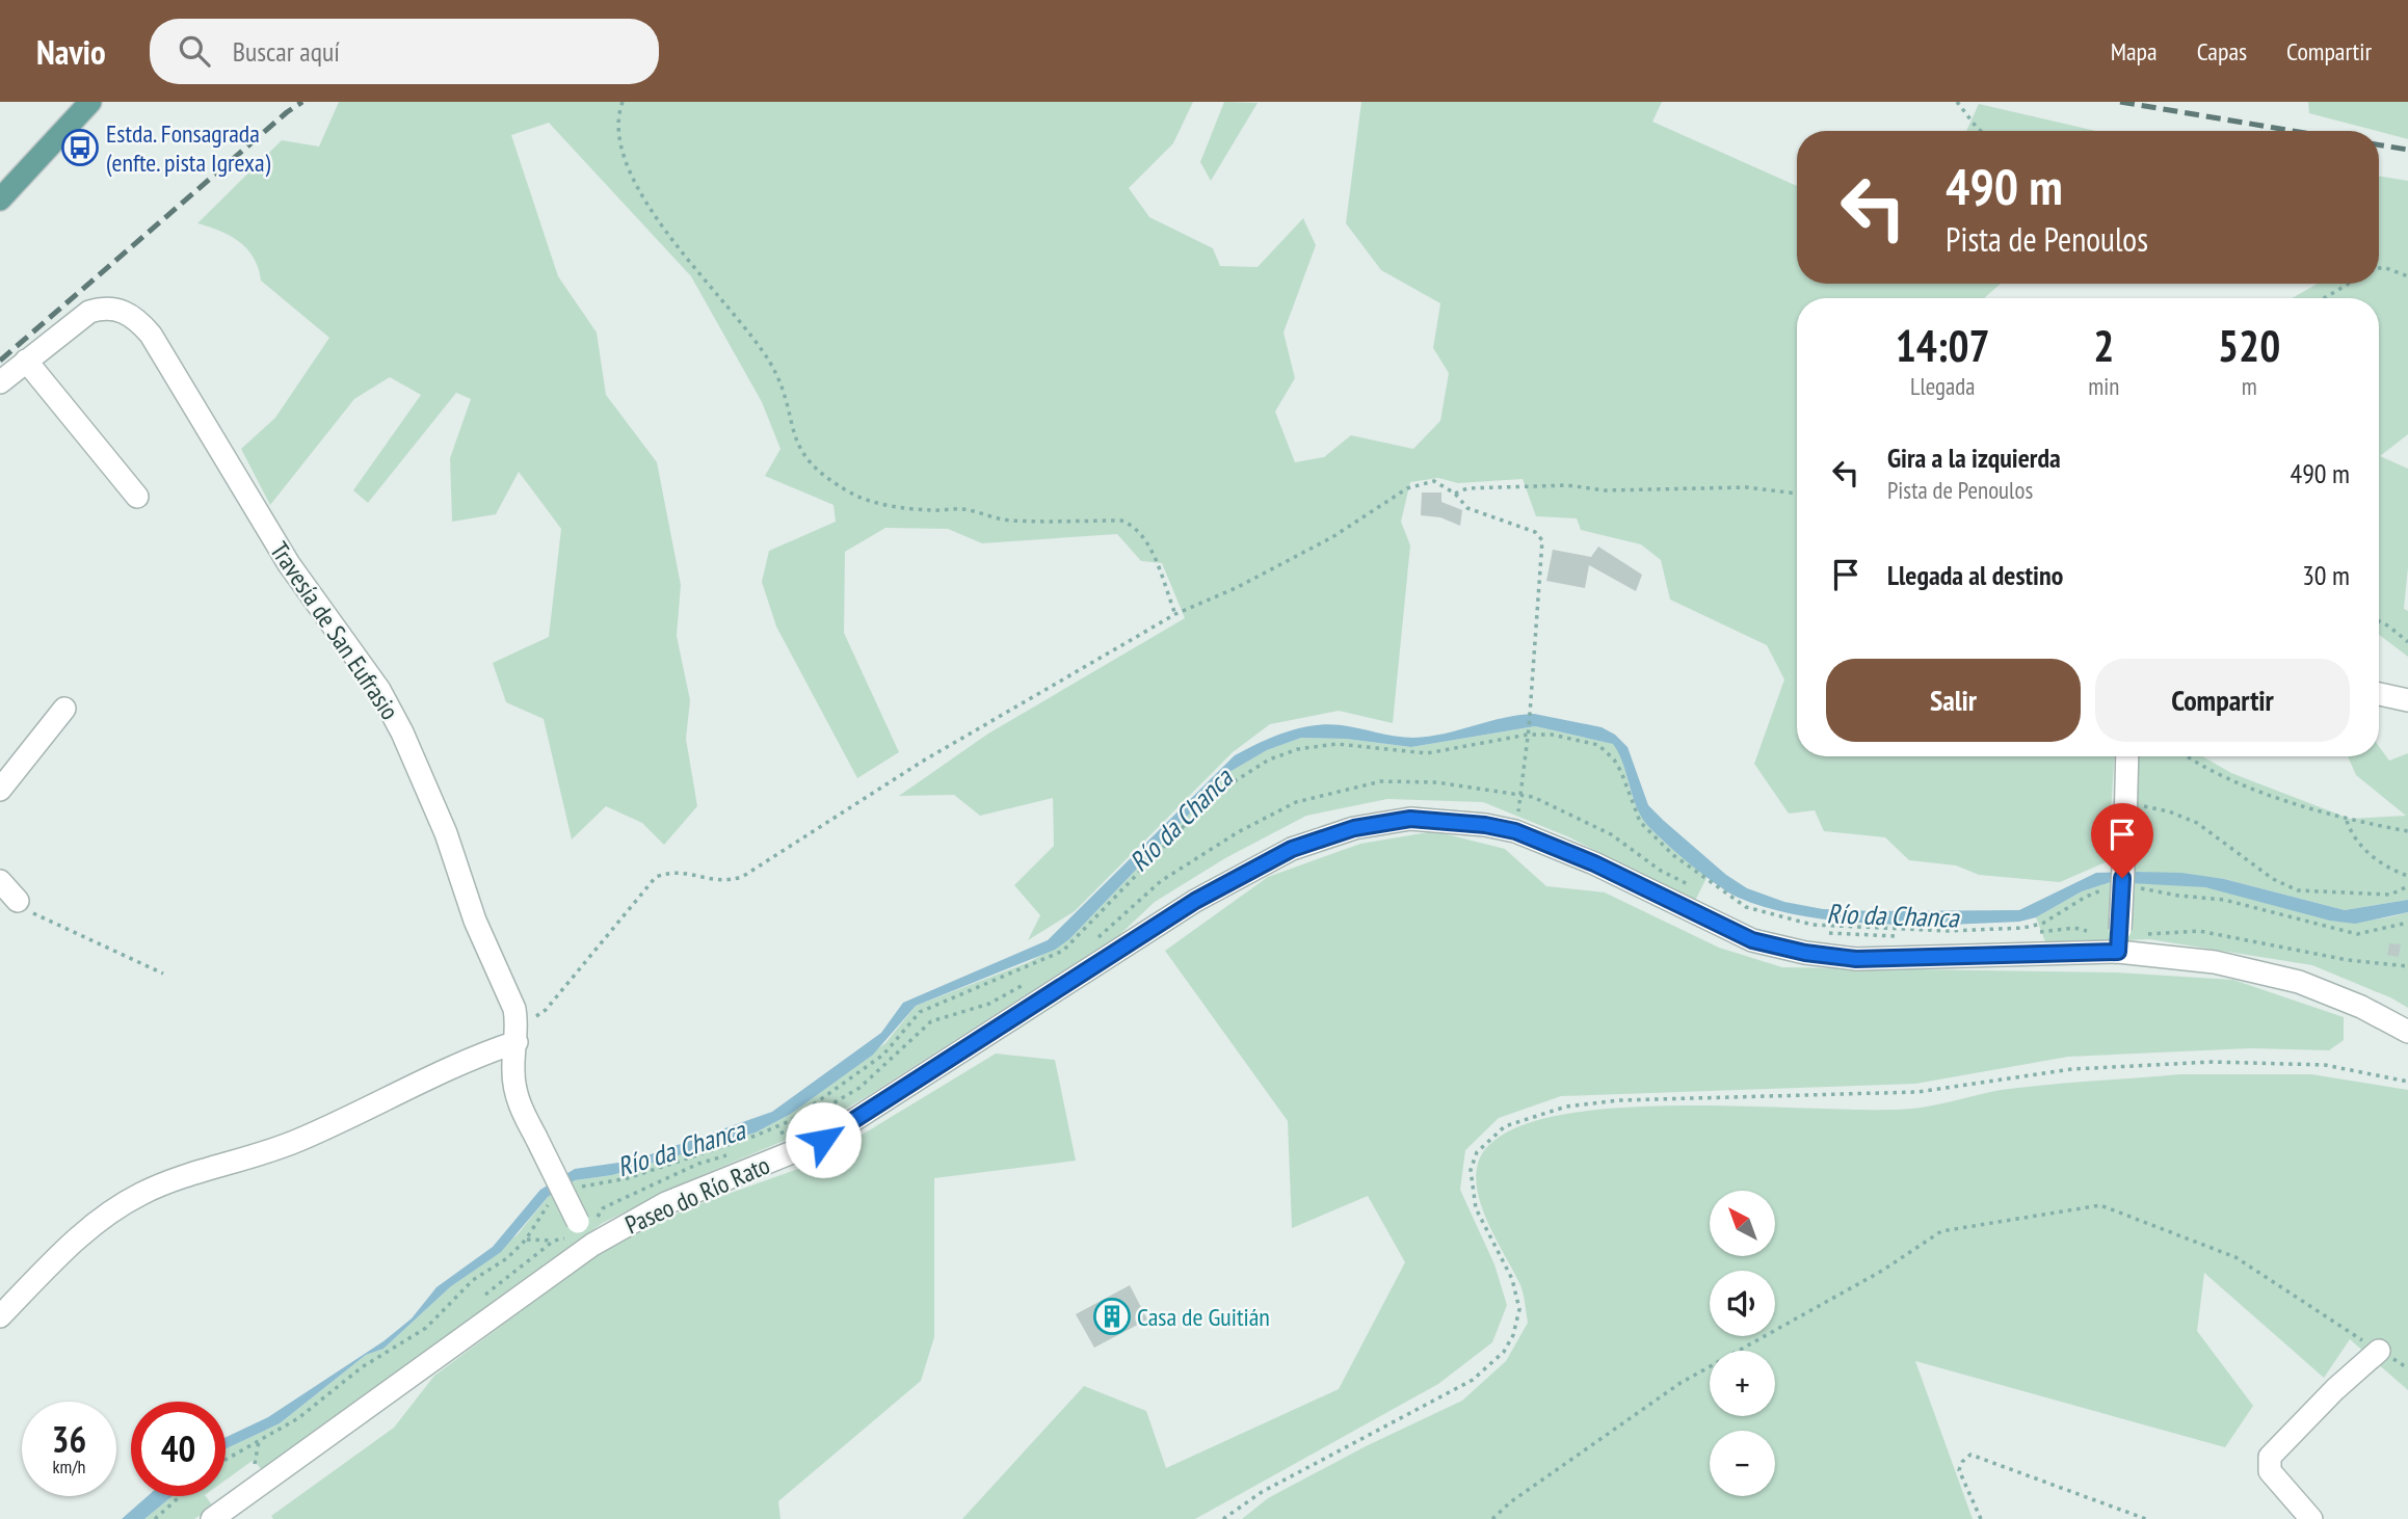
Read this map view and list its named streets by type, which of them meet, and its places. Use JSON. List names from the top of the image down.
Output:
{
  "streets": {
    "street": ["Travesía de San Eufrasio", "Paseo do Río Rato"]
  },
  "crossings": [
    ["Travesía de San Eufrasio", "Paseo do Río Rato"]
  ],
  "water": ["Río da Chanca"],
  "places": {
    "bus stop": ["Estda. Fonsagrada (enfte. pista Igrexa)"],
    "building": ["Casa de Guitián"]
  },
  "north": "top left",
  "page": {
    "header": "Navio",
    "search": "Buscar aquí",
    "nav": ["Mapa", "Capas", "Compartir"],
    "turn": ["490 m", "Pista de Penoulos"],
    "eta": [
      "14:07",
      "Llegada",
      "2",
      "min",
      "520",
      "m"
    ],
    "list": [
      {
        "name": "Gira a la izquierda",
        "note": "Pista de Penoulos",
        "value": "490 m"
      },
      {
        "name": "Llegada al destino",
        "value": "30 m"
      }
    ],
    "buttons": ["Salir", "Compartir"],
    "map_buttons": ["+", "−"],
    "speed": "36 km/h",
    "limit": "40"
  }
}
